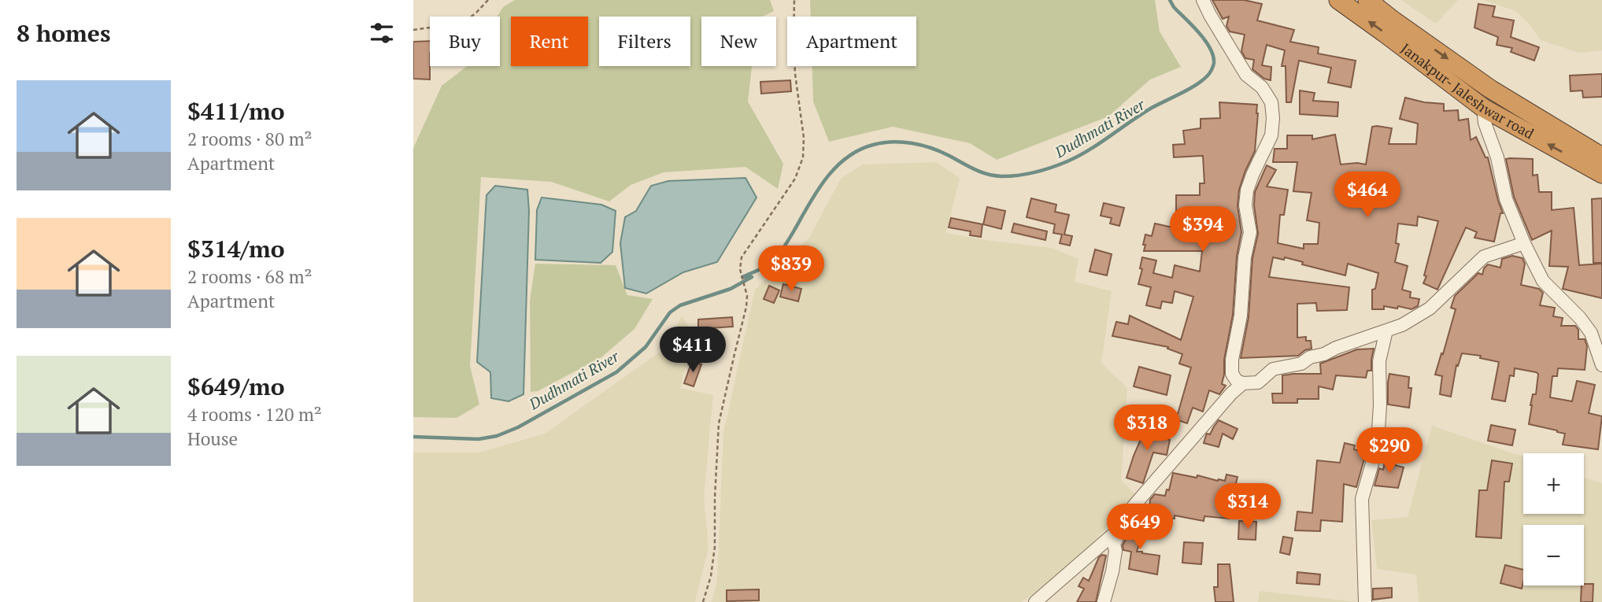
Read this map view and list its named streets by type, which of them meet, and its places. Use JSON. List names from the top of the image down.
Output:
{
  "streets": {
    "highway": ["Janakpur- Jaleshwar road"]
  },
  "water": ["Dudhmati River"],
  "page": {
    "heading": "8 homes",
    "chip": [
      "Buy",
      "Rent",
      "Filters",
      "New",
      "Apartment"
    ],
    "list": [
      {
        "name": "$411/mo",
        "note": "2 rooms · 80 m² · Apartment"
      },
      {
        "name": "$314/mo",
        "note": "2 rooms · 68 m² · Apartment"
      },
      {
        "name": "$649/mo",
        "note": "4 rooms · 120 m² · House"
      }
    ],
    "price": [
      "$464",
      "$394",
      "$839",
      "$411",
      "$318",
      "$290",
      "$314",
      "$649"
    ],
    "map_buttons": ["+", "−"]
  }
}
